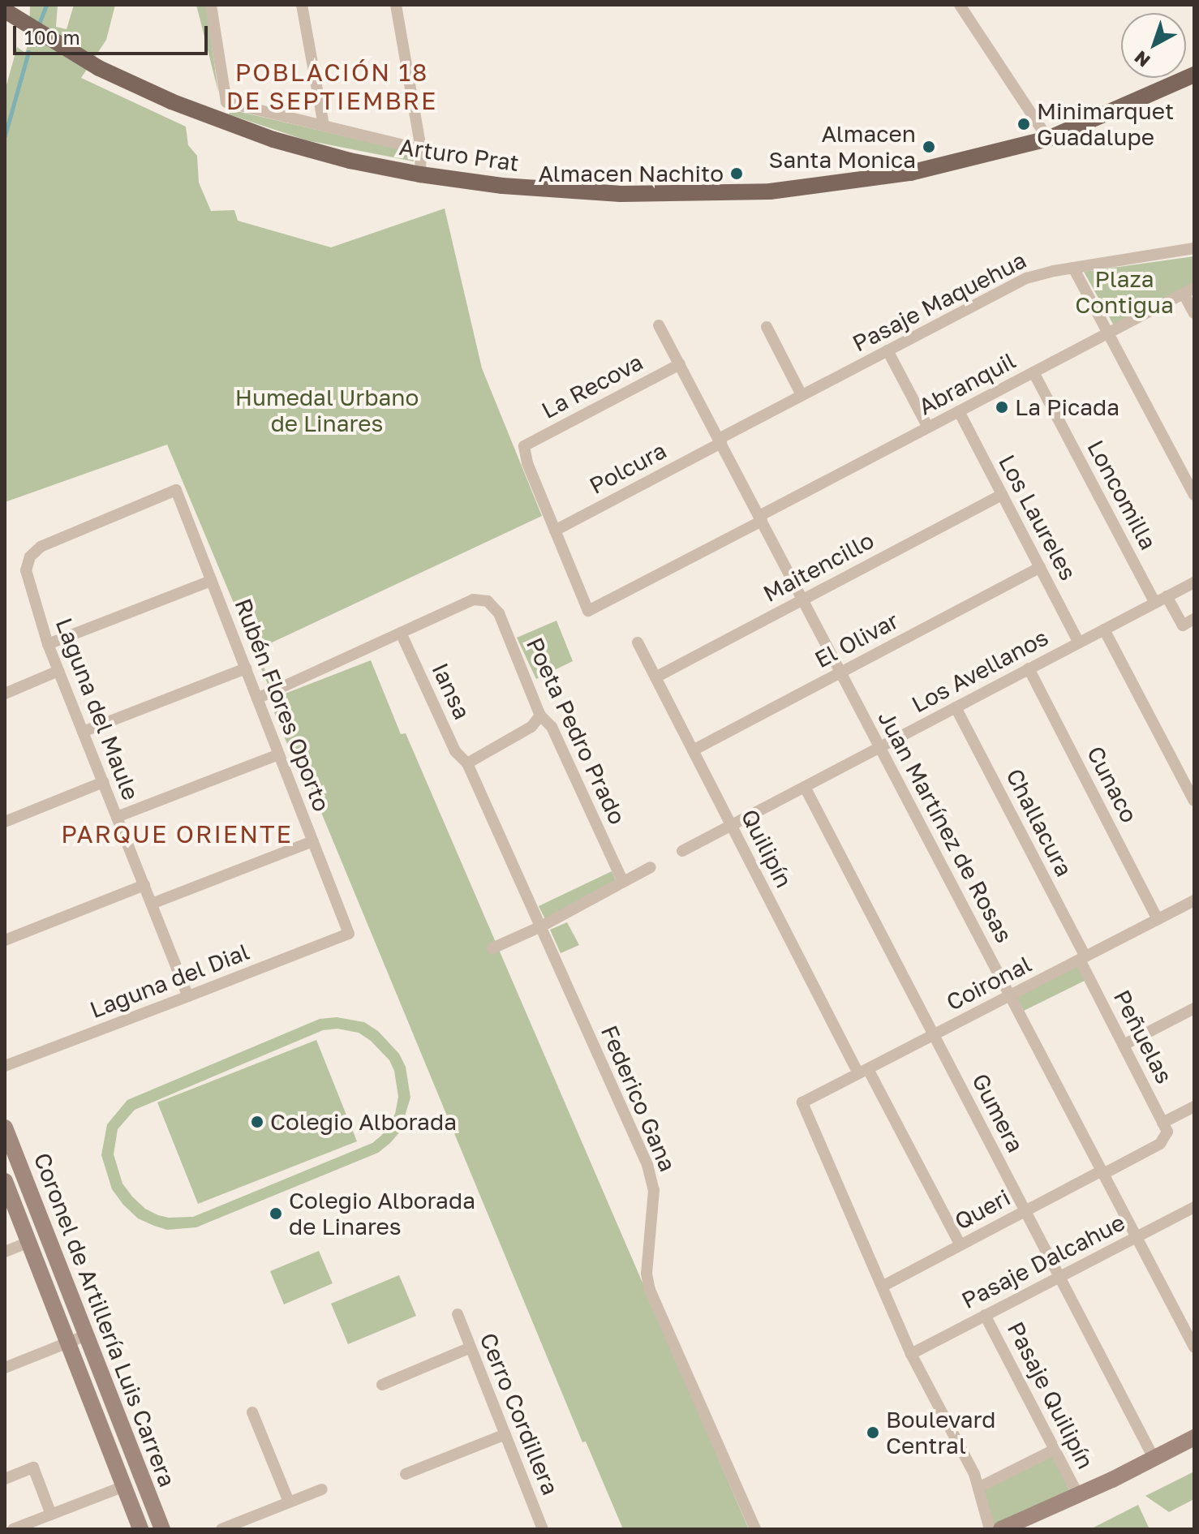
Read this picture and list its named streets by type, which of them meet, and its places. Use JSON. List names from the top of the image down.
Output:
{
  "streets": {
    "main road": ["Arturo Prat"],
    "street": [
      "Pasaje Maquehua",
      "Abranquil",
      "La Recova",
      "Polcura",
      "Loncomilla",
      "Los Laureles",
      "Maitencillo",
      "El Olivar",
      "Los Avellanos",
      "Iansa",
      "Rubén Flores Oporto",
      "Laguna del Maule",
      "Poeta Pedro Prado",
      "Cunaco",
      "Challacura",
      "Juan Martínez de Rosas",
      "Quilipín",
      "Laguna del Dial",
      "Coironal",
      "Peñuelas",
      "Federico Gana",
      "Gumera",
      "Queri",
      "Pasaje Dalcahue",
      "Coronel de Artillería Luis Carrera",
      "Pasaje Quilipín",
      "Cerro Cordillera"
    ]
  },
  "crossings": [
    ["Pasaje Maquehua", "Polcura"],
    ["Pasaje Maquehua", "Juan Martínez de Rosas"],
    ["Abranquil", "La Recova"],
    ["Abranquil", "Polcura"],
    ["Abranquil", "Loncomilla"],
    ["Abranquil", "Los Laureles"],
    ["Abranquil", "Juan Martínez de Rosas"],
    ["La Recova", "Polcura"],
    ["La Recova", "Juan Martínez de Rosas"],
    ["Polcura", "Juan Martínez de Rosas"],
    ["Loncomilla", "Los Avellanos"],
    ["Los Laureles", "Maitencillo"],
    ["Los Laureles", "El Olivar"],
    ["Los Laureles", "Los Avellanos"],
    ["Maitencillo", "Juan Martínez de Rosas"],
    ["Maitencillo", "Quilipín"],
    ["El Olivar", "Juan Martínez de Rosas"],
    ["El Olivar", "Quilipín"],
    ["Los Avellanos", "Cunaco"],
    ["Los Avellanos", "Challacura"],
    ["Los Avellanos", "Juan Martínez de Rosas"],
    ["Los Avellanos", "Quilipín"],
    ["Los Avellanos", "Gumera"],
    ["Iansa", "Poeta Pedro Prado"],
    ["Iansa", "Federico Gana"],
    ["Rubén Flores Oporto", "Laguna del Maule"],
    ["Rubén Flores Oporto", "Laguna del Dial"],
    ["Laguna del Maule", "Laguna del Dial"],
    ["Cunaco", "Coironal"],
    ["Challacura", "Coironal"],
    ["Challacura", "Peñuelas"],
    ["Juan Martínez de Rosas", "Coironal"],
    ["Juan Martínez de Rosas", "Queri"],
    ["Juan Martínez de Rosas", "Pasaje Dalcahue"],
    ["Quilipín", "Coironal"],
    ["Quilipín", "Queri"],
    ["Coironal", "Peñuelas"],
    ["Coironal", "Gumera"],
    ["Coironal", "Queri"],
    ["Gumera", "Queri"],
    ["Gumera", "Pasaje Dalcahue"],
    ["Pasaje Dalcahue", "Pasaje Quilipín"]
  ],
  "districts": ["POBLACIÓN 18 DE SEPTIEMBRE", "PARQUE ORIENTE"],
  "parks": ["Plaza Contigua", "Humedal Urbano de Linares"],
  "places": [
    "Minimarquet Guadalupe",
    "Almacen Santa Monica",
    "Almacen Nachito",
    "La Picada",
    "Colegio Alborada",
    "Colegio Alborada de Linares",
    "Boulevard Central"
  ],
  "scale_bar": "100 m",
  "north": "bottom left"
}
